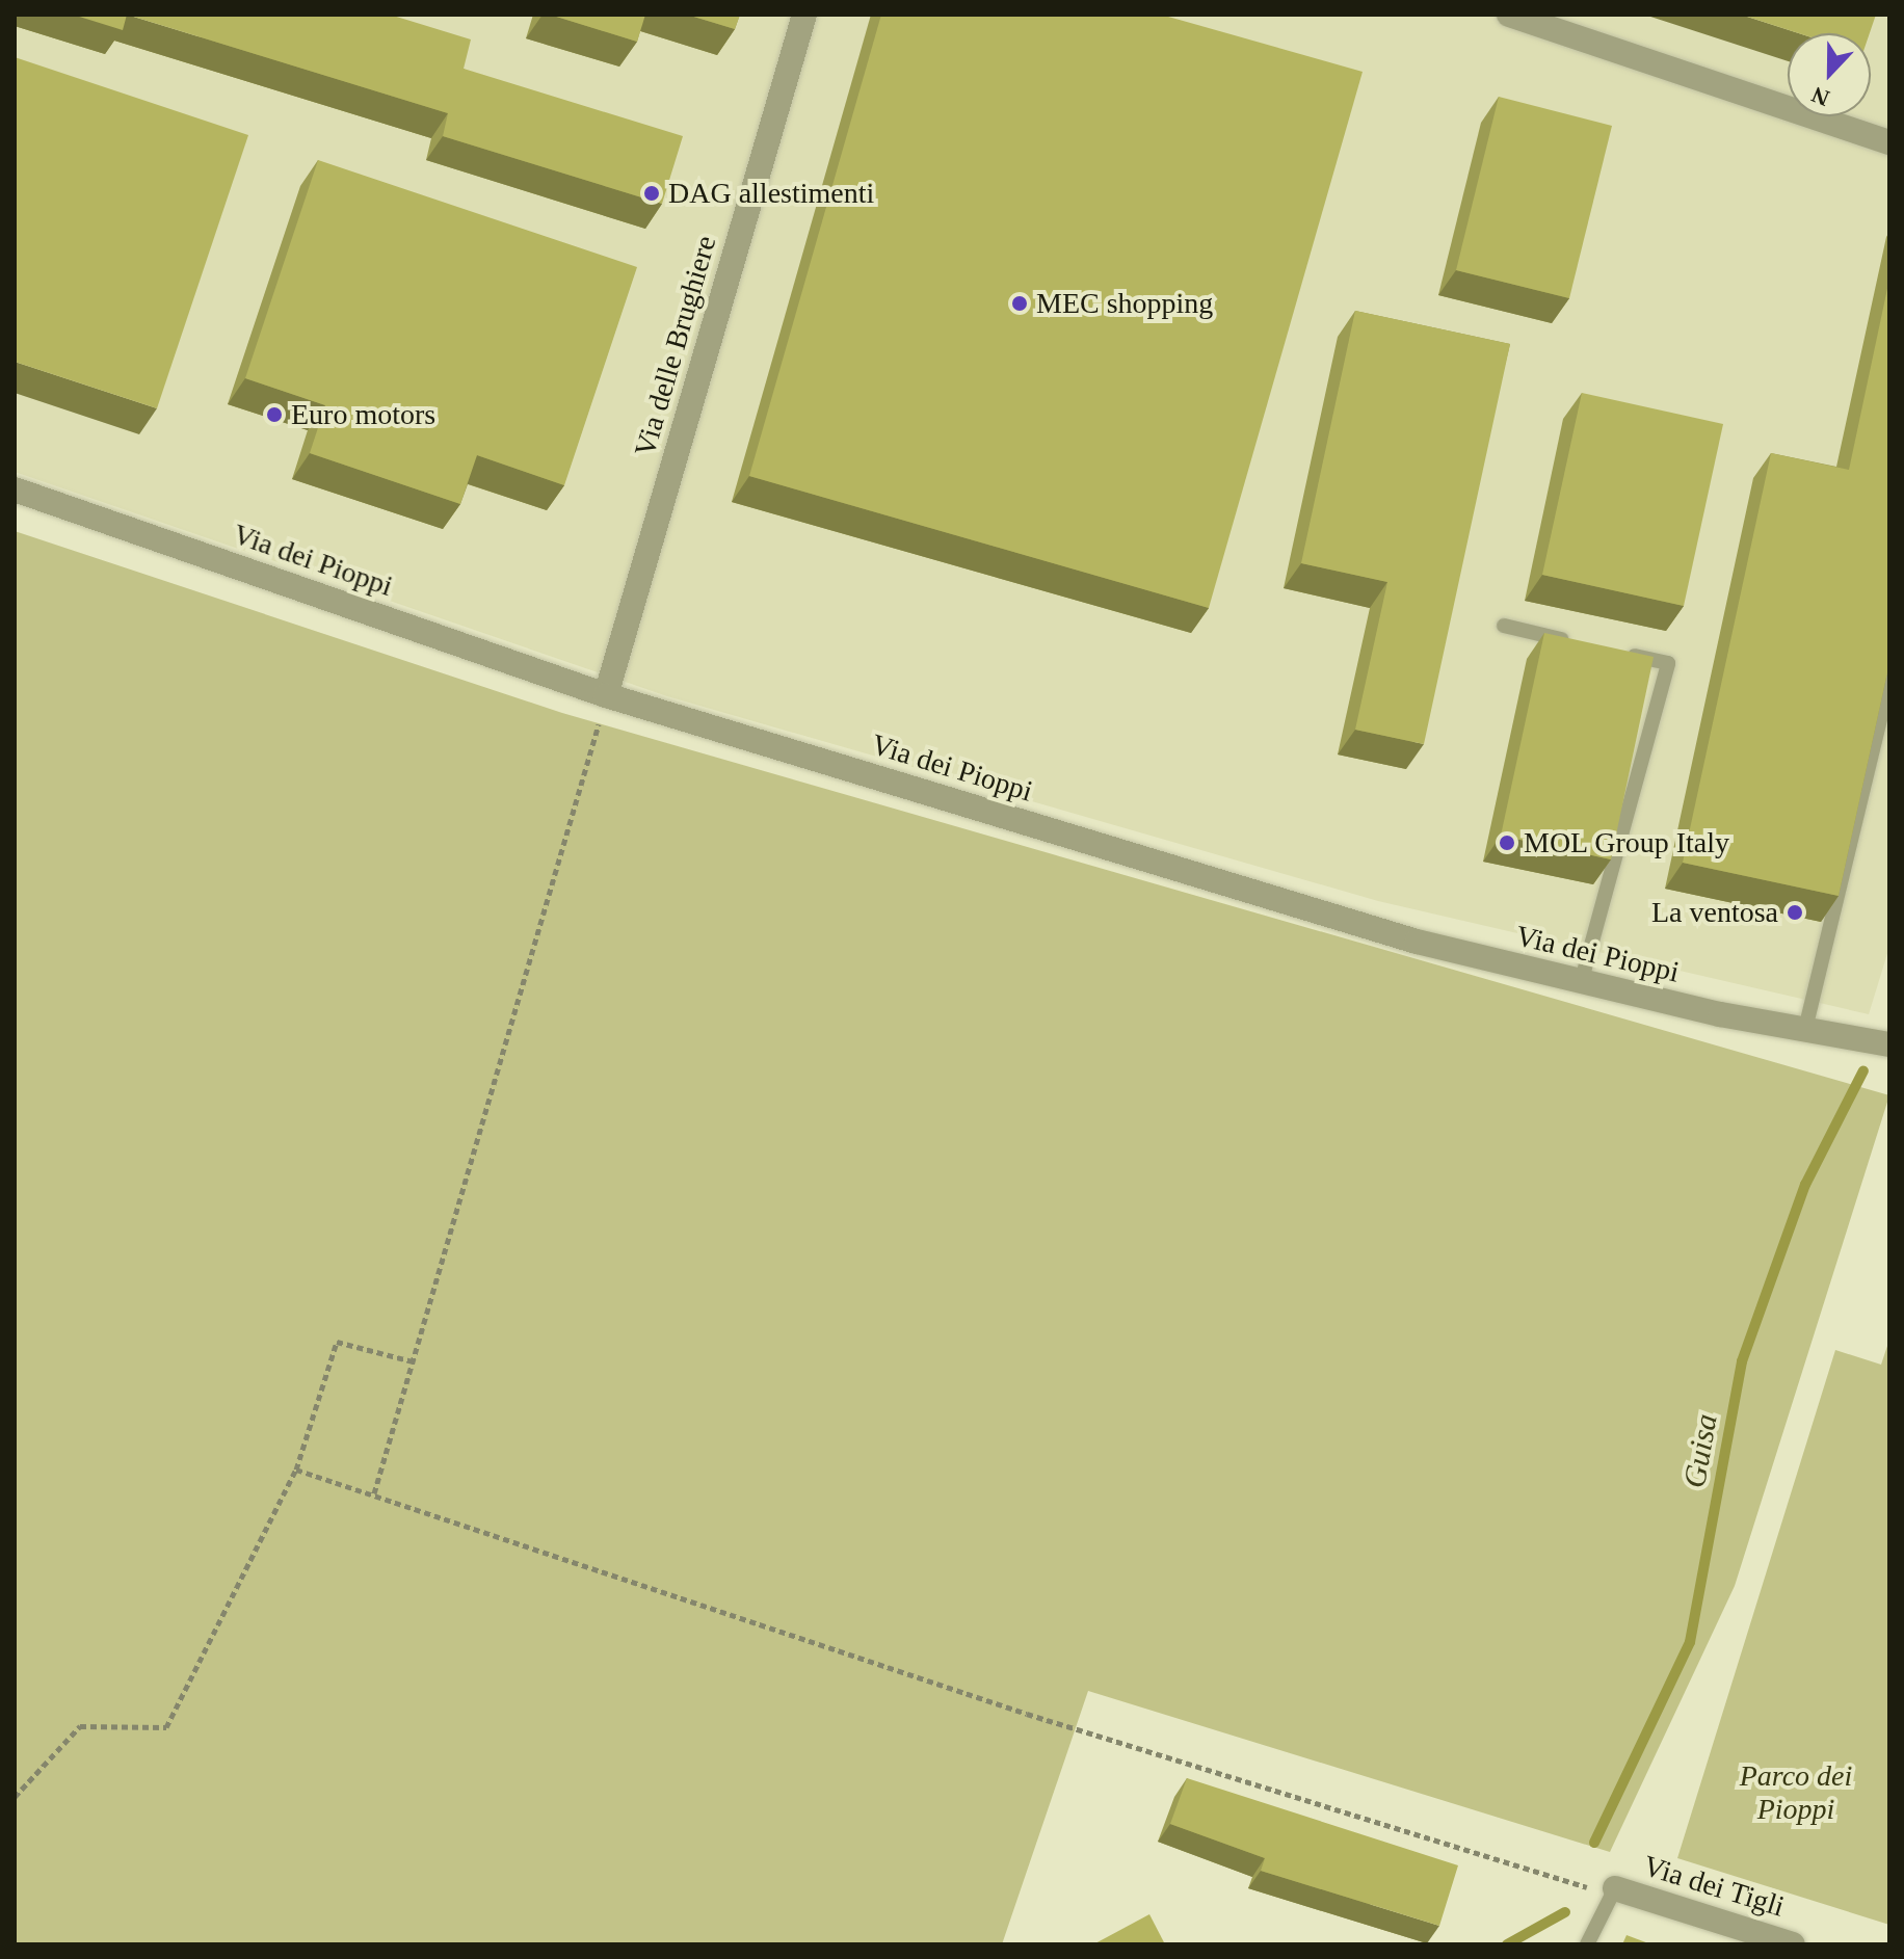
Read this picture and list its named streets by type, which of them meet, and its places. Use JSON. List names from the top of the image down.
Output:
{
  "streets": {
    "street": ["Via delle Brughiere", "Via dei Pioppi", "Via dei Tigli"]
  },
  "crossings": [
    ["Via delle Brughiere", "Via dei Pioppi"]
  ],
  "water": ["Guisa"],
  "parks": ["Parco dei Pioppi"],
  "places": [
    "DAG allestimenti",
    "MEC shopping",
    "Euro motors",
    "MOL Group Italy",
    "La ventosa"
  ],
  "north": "bottom"
}
